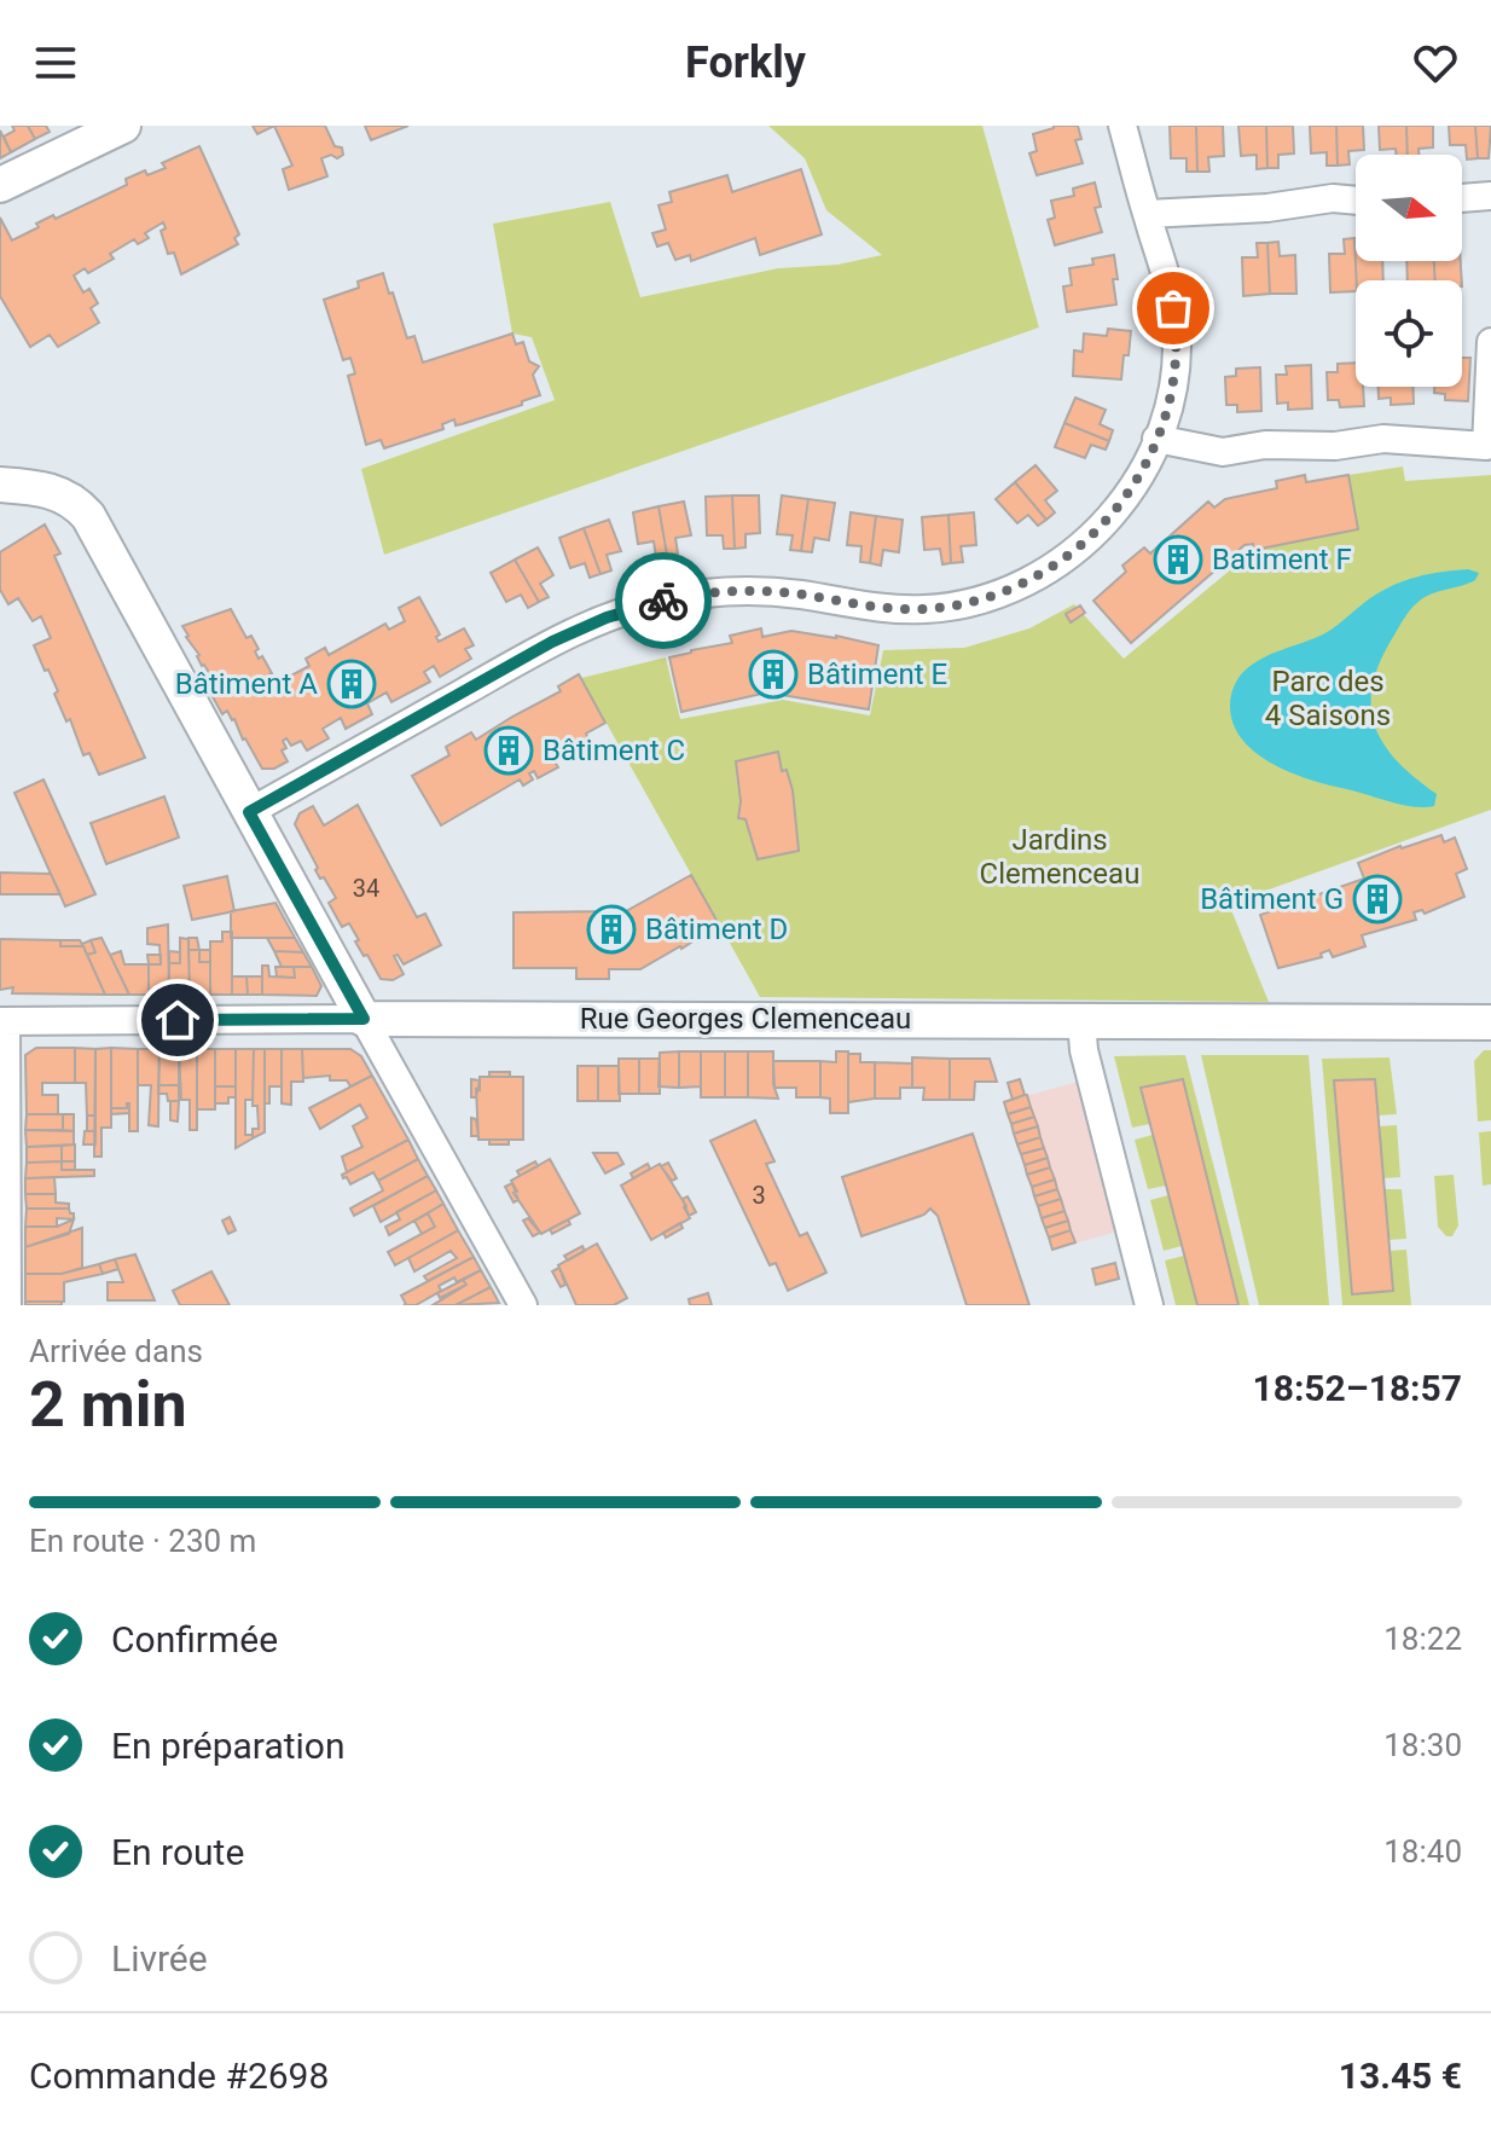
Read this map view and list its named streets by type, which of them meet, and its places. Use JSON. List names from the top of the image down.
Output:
{
  "streets": {
    "street": ["Rue Georges Clemenceau"]
  },
  "parks": ["Parc des 4 Saisons", "Jardins Clemenceau"],
  "places": {
    "building": [
      "Batiment F",
      "Bâtiment E",
      "Bâtiment A",
      "Bâtiment C",
      "Bâtiment G",
      "Bâtiment D"
    ]
  },
  "house_numbers": ["34", "3"],
  "north": "right",
  "page": {
    "header": "Forkly",
    "heading": ["2 min", "Arrivée dans", "18:52–18:57"],
    "panel": ["Commande #2698", "13.45 €"],
    "bar": "En route · 230 m",
    "list": [
      ["Confirmée", "18:22"],
      ["En préparation", "18:30"],
      ["En route", "18:40"],
      "Livrée"
    ]
  }
}
